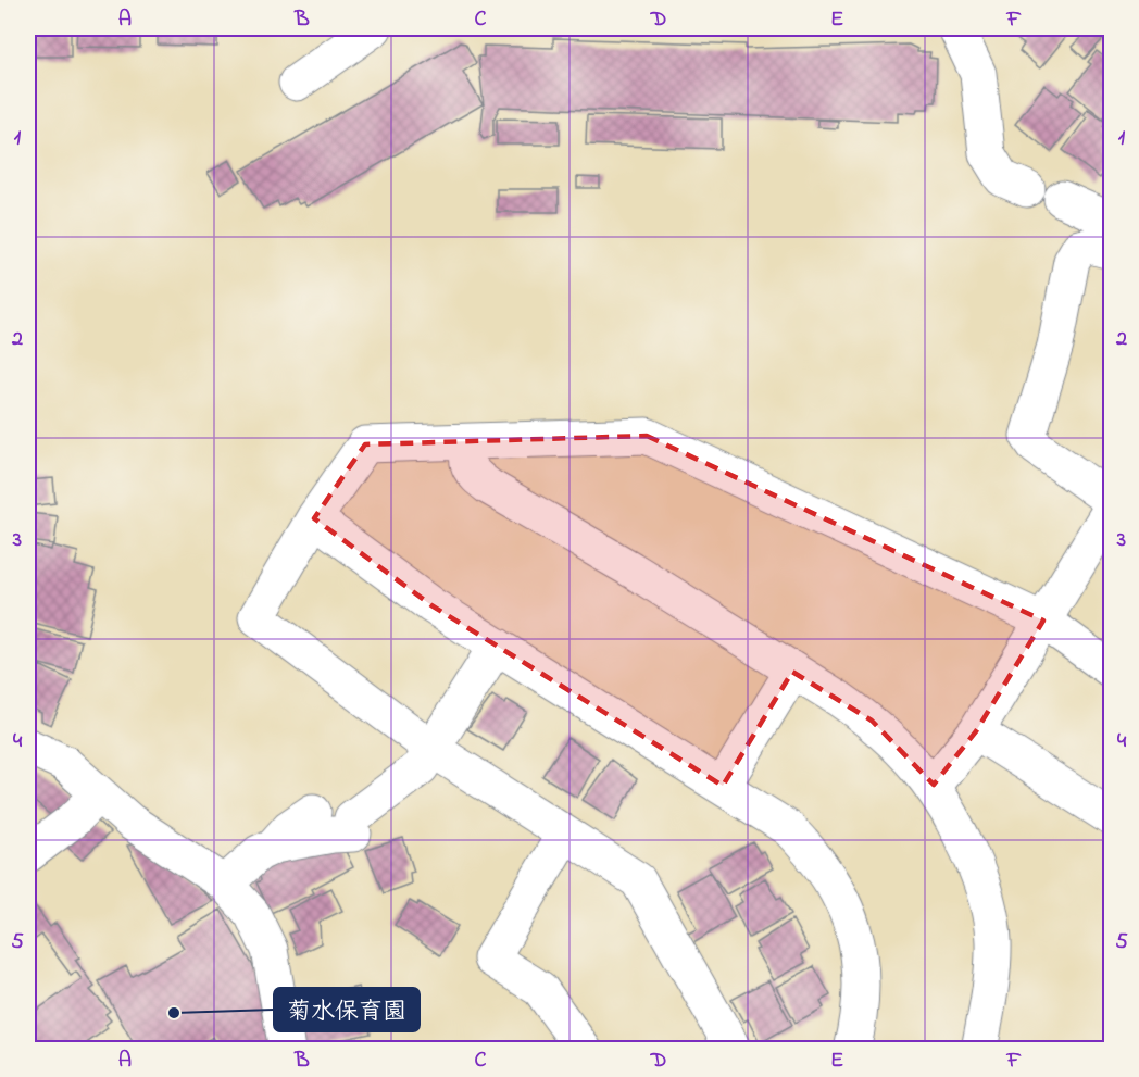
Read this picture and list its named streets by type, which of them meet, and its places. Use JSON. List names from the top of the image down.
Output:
{
  "places": ["菊水保育園"],
  "grid": {
    "columns": [
      "A",
      "B",
      "C",
      "D",
      "E",
      "F"
    ],
    "rows": [
      "1",
      "2",
      "3",
      "4",
      "5"
    ]
  }
}
